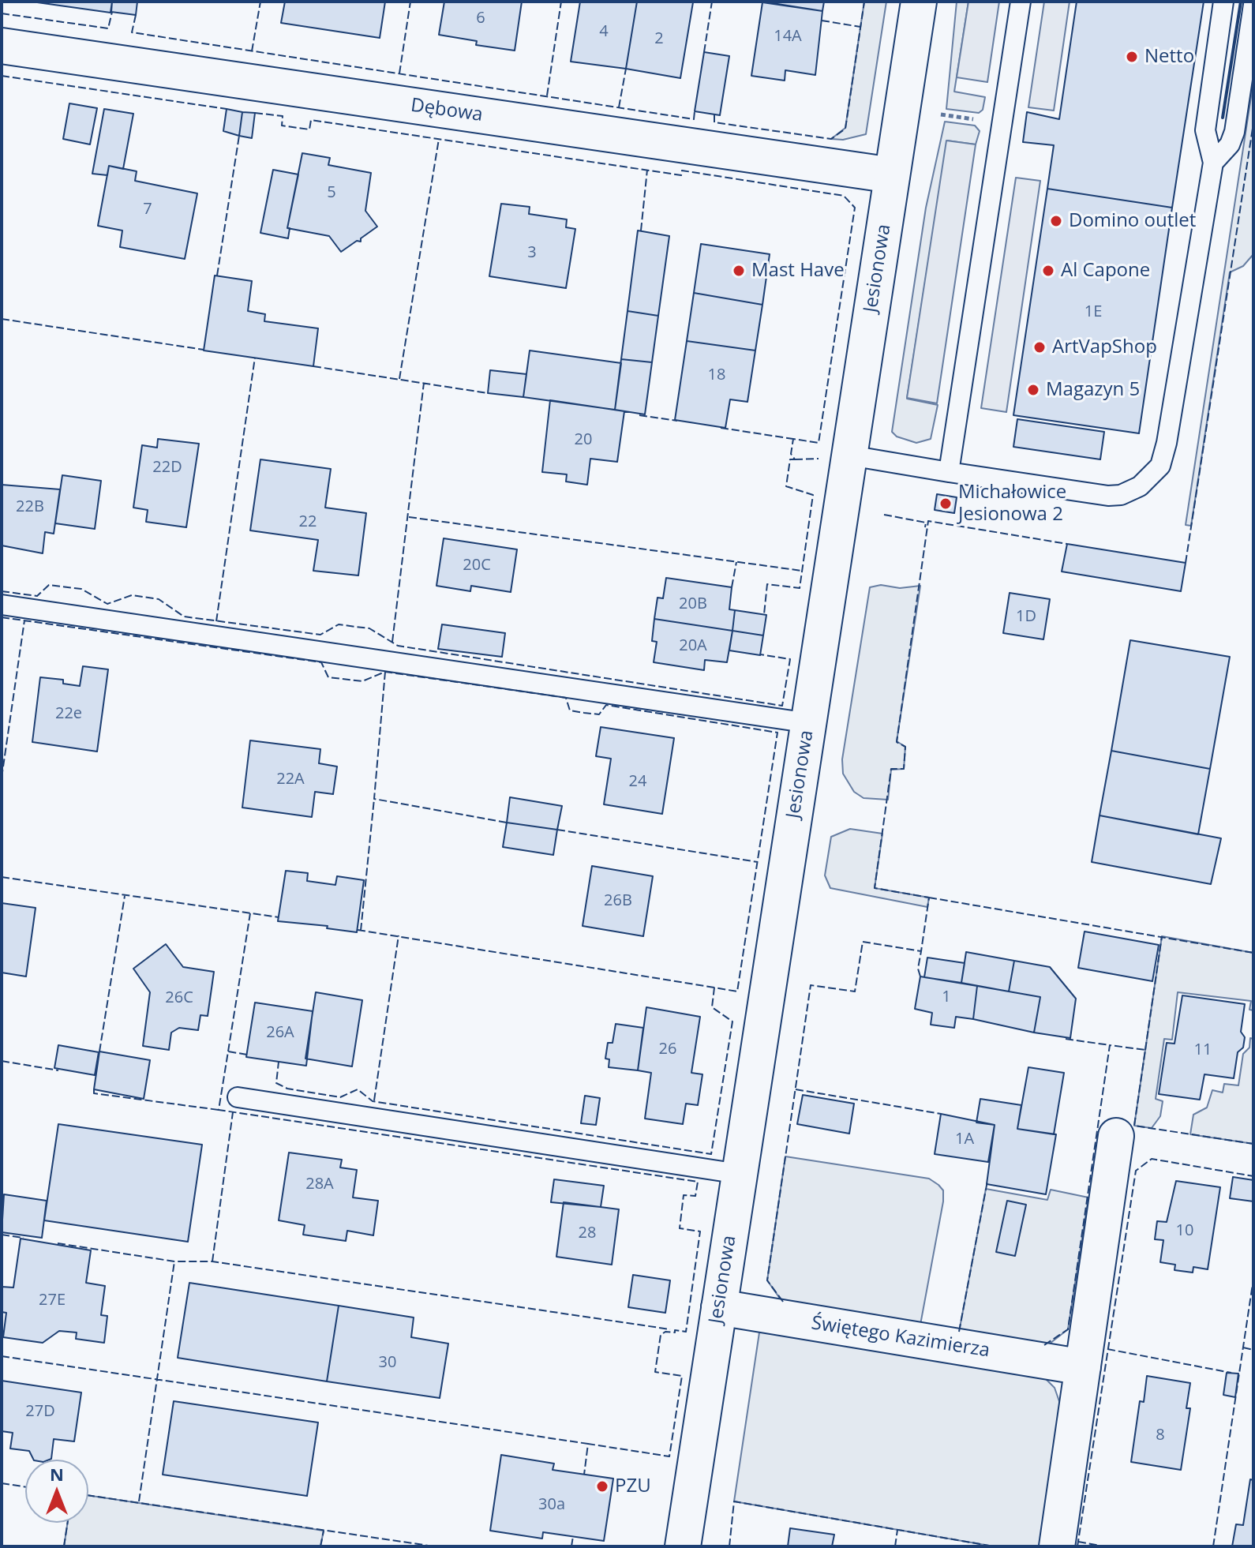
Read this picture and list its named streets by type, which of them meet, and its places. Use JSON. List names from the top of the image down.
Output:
{
  "streets": {
    "street": ["Dębowa", "Jesionowa", "Świętego Kazimierza"]
  },
  "crossings": [
    ["Dębowa", "Jesionowa"],
    ["Jesionowa", "Świętego Kazimierza"]
  ],
  "places": [
    "Netto",
    "Domino outlet",
    "Mast Have",
    "Al Capone",
    "ArtVapShop",
    "Magazyn 5",
    "Michałowice Jesionowa 2",
    "PZU"
  ],
  "house_numbers": [
    "6",
    "4",
    "14A",
    "2",
    "5",
    "7",
    "3",
    "1E",
    "18",
    "20",
    "22D",
    "22B",
    "22",
    "20C",
    "20B",
    "1D",
    "20A",
    "22e",
    "22A",
    "24",
    "26B",
    "1",
    "26C",
    "26A",
    "26",
    "11",
    "1A",
    "28A",
    "10",
    "28",
    "27E",
    "30",
    "27D",
    "8",
    "30a"
  ],
  "north": "top"
}
